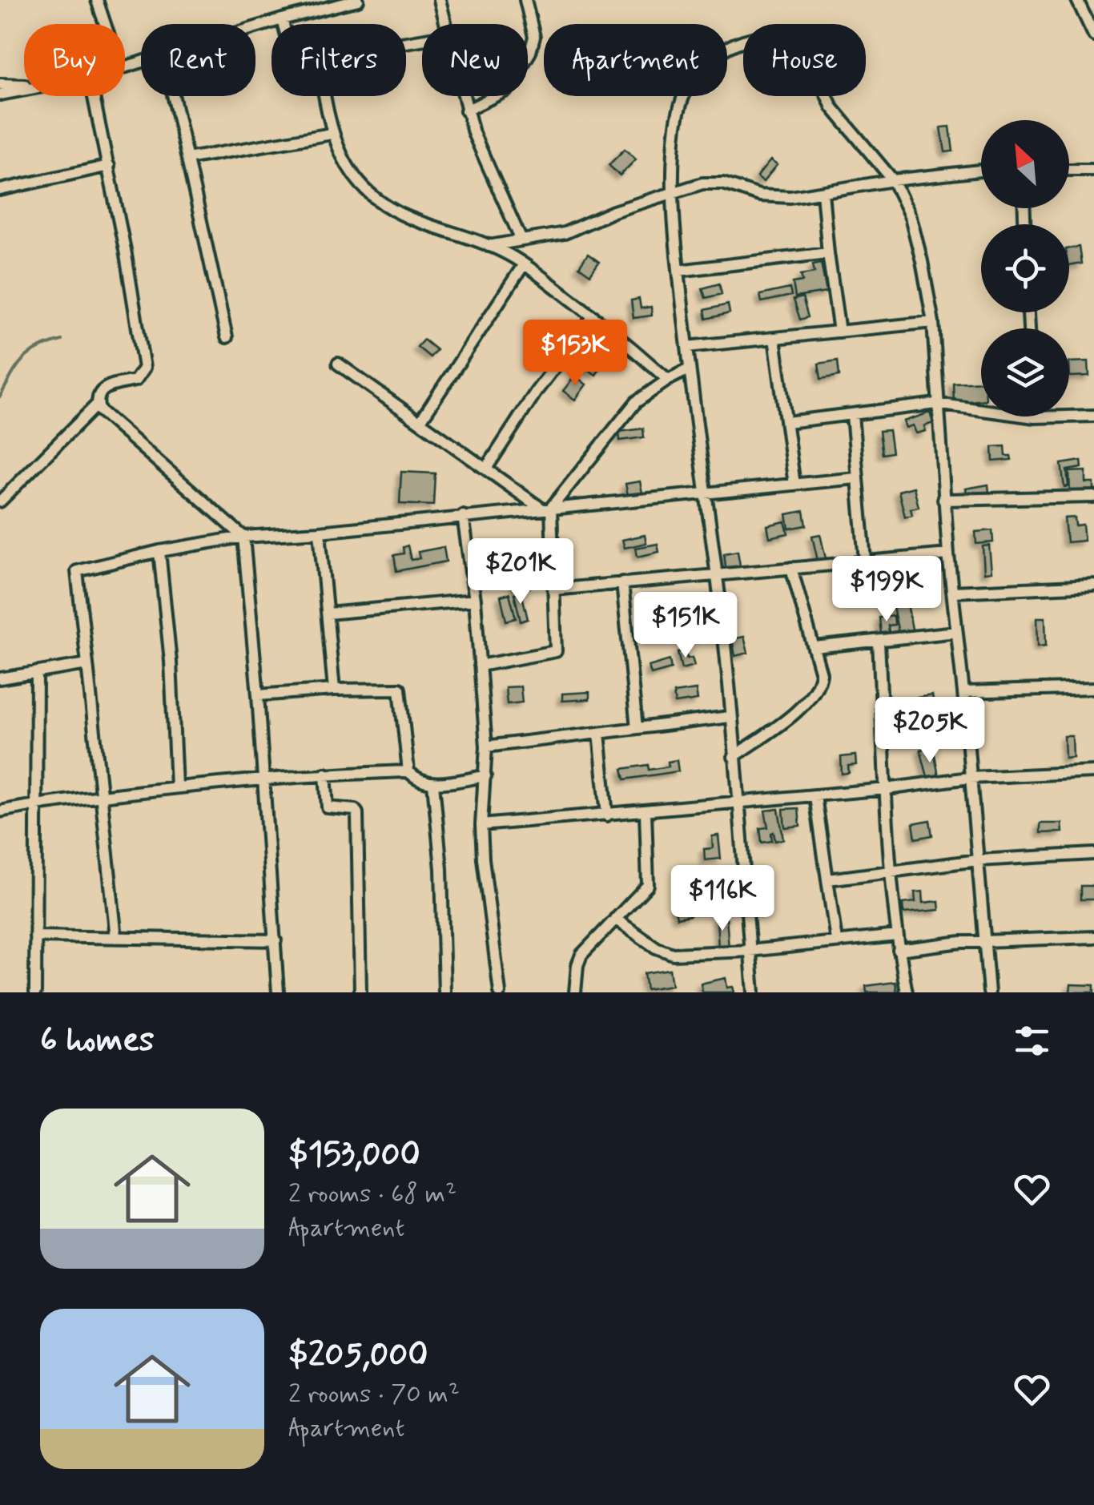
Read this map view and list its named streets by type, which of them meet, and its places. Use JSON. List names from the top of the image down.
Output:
{
  "north": "top left",
  "page": {
    "chip": [
      "Buy",
      "Rent",
      "Filters",
      "New",
      "Apartment",
      "House"
    ],
    "price": [
      "$153K",
      "$201K",
      "$199K",
      "$151K",
      "$205K",
      "$116K"
    ],
    "heading": "6 homes",
    "list": [
      {
        "name": "$153,000",
        "note": "2 rooms · 68 m² · Apartment"
      },
      {
        "name": "$205,000",
        "note": "2 rooms · 70 m² · Apartment"
      }
    ]
  }
}
